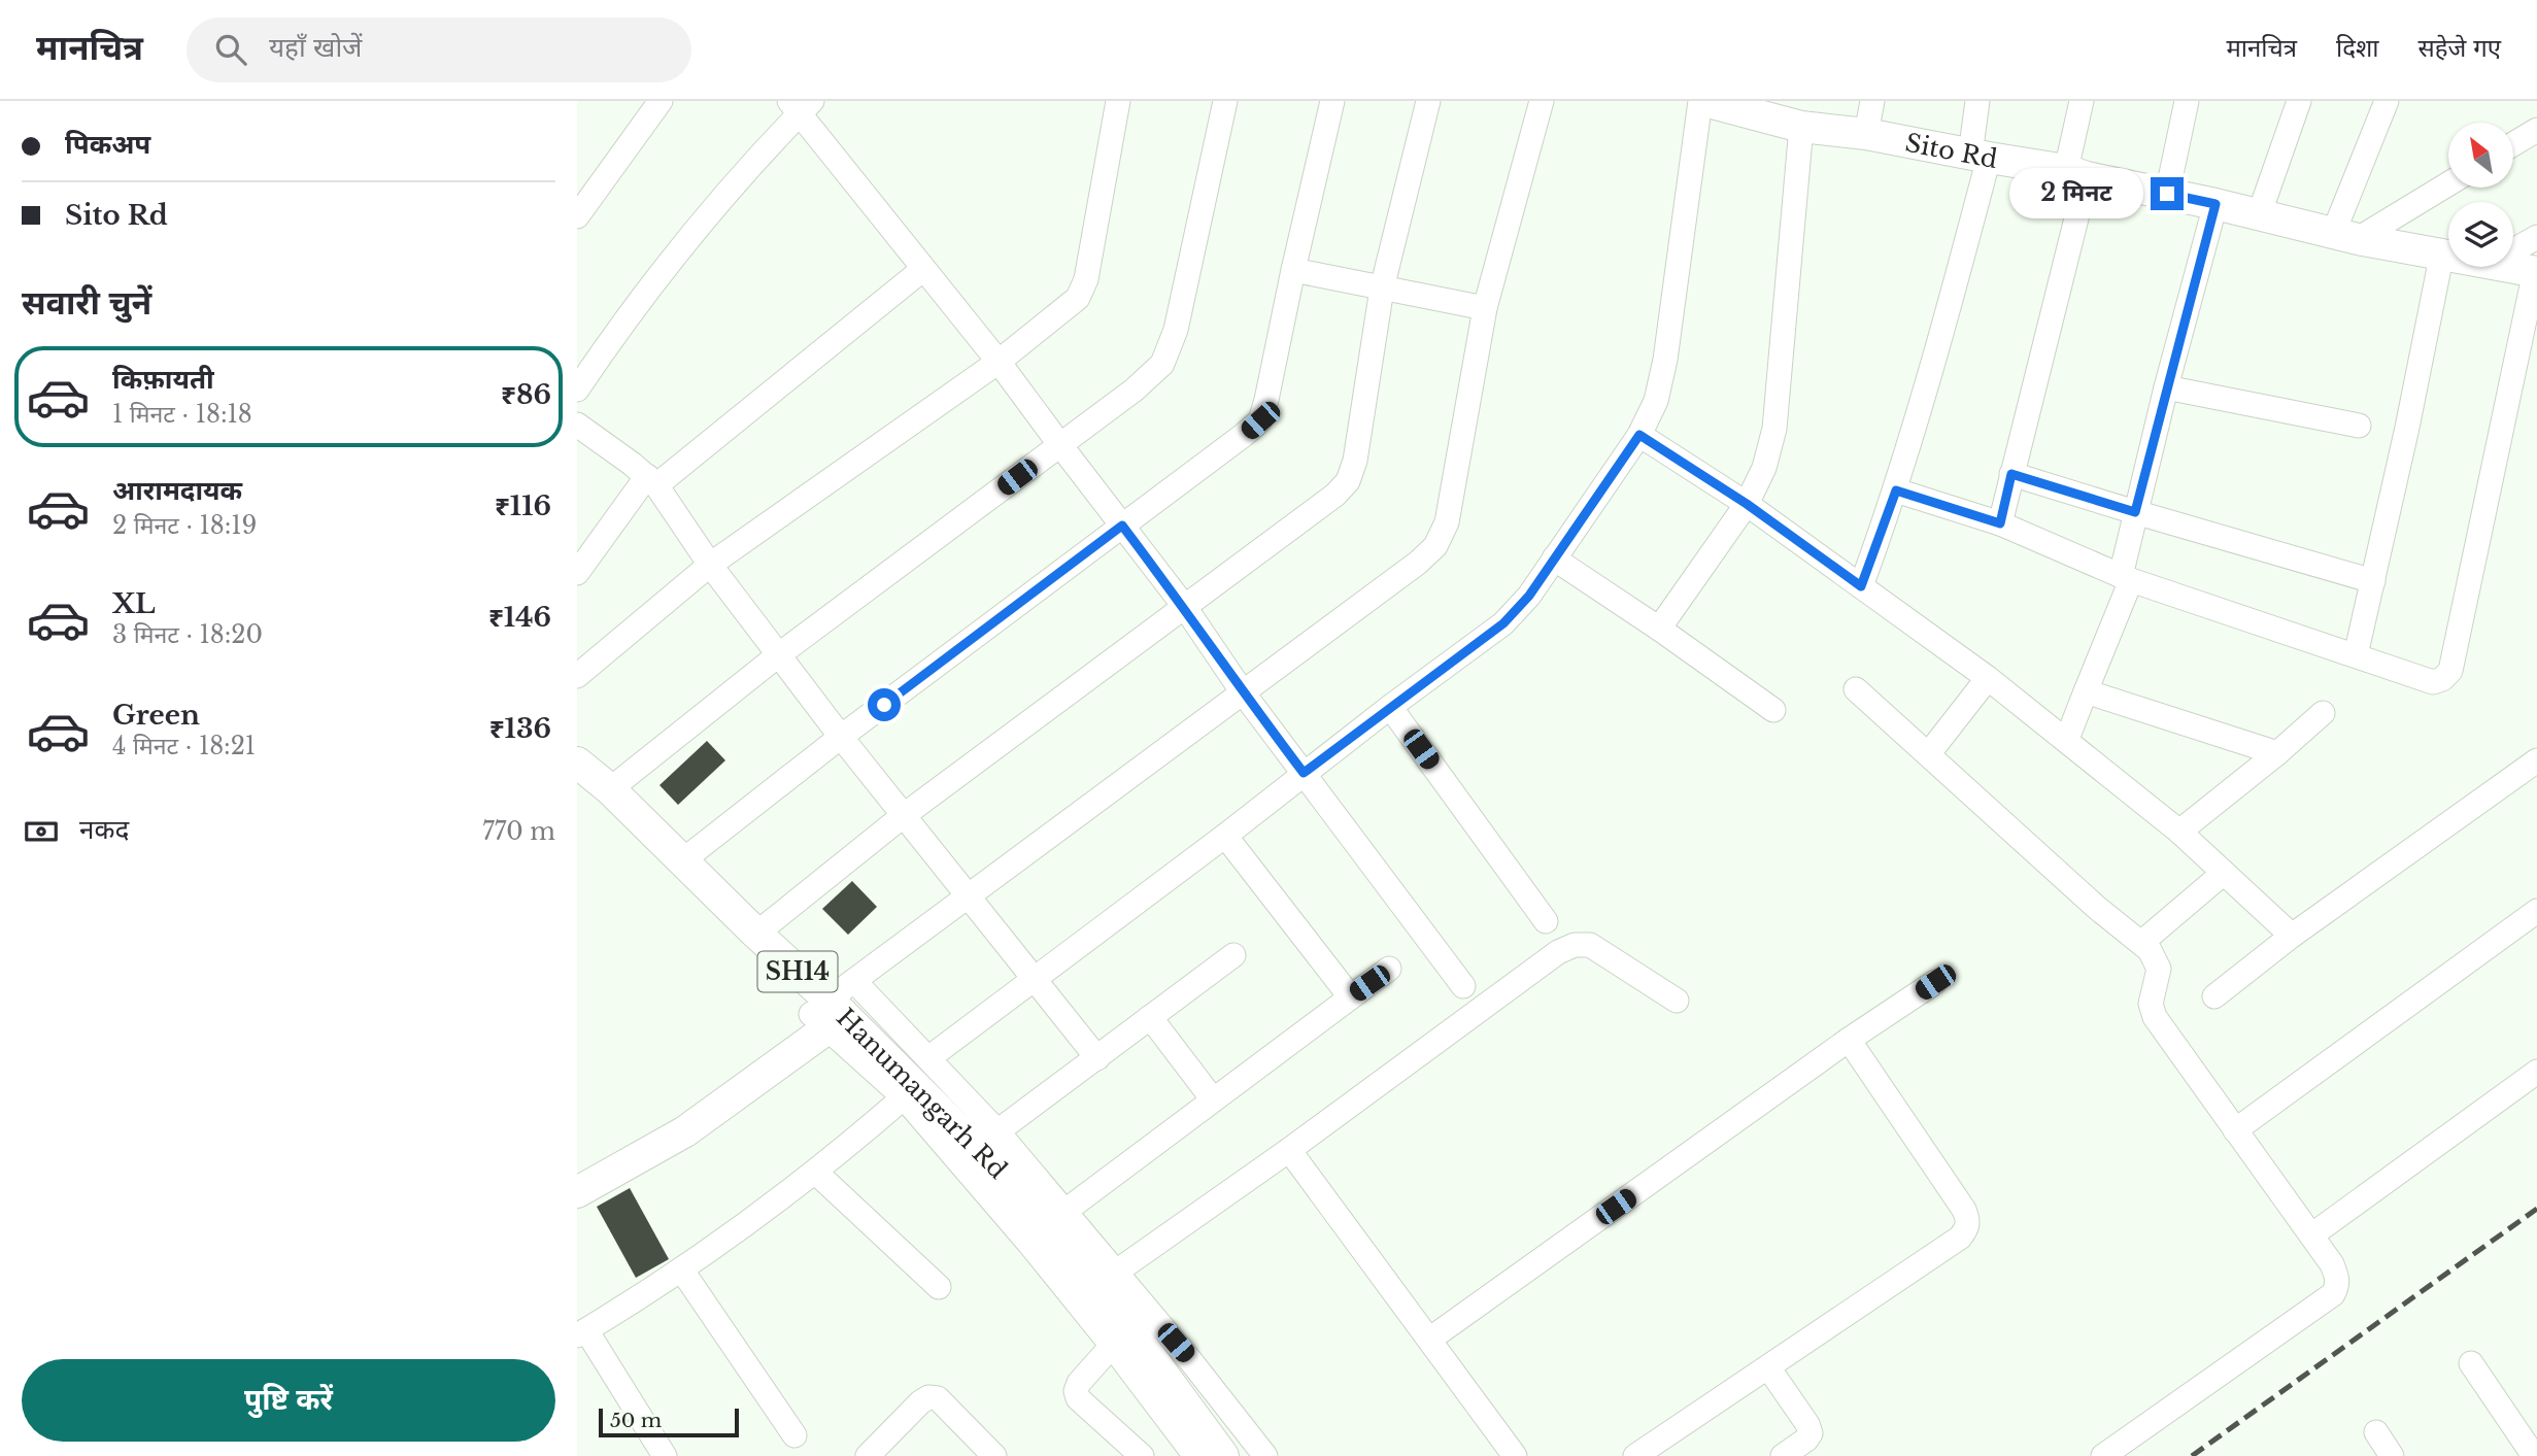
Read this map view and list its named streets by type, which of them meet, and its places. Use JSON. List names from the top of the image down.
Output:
{
  "streets": {
    "main road": ["Sito Rd", "SH14", "Hanumangarh Rd"]
  },
  "scale_bar": "50 m",
  "north": "top left",
  "page": {
    "header": "मानचित्र",
    "search": "यहाँ खोजें",
    "nav": ["मानचित्र", "दिशा", "सहेजे गए"],
    "banner": ["पिकअप", "Sito Rd"],
    "bubble": "2 मिनट",
    "heading": "सवारी चुनें",
    "list": [
      {
        "name": "किफ़ायती",
        "note": "1 मिनट · 18:18",
        "value": "₹86"
      },
      {
        "name": "आरामदायक",
        "note": "2 मिनट · 18:19",
        "value": "₹116"
      },
      {
        "name": "XL",
        "note": "3 मिनट · 18:20",
        "value": "₹146"
      },
      {
        "name": "Green",
        "note": "4 मिनट · 18:21",
        "value": "₹136"
      }
    ],
    "pay": ["नकद", "770 m"],
    "buttons": "पुष्टि करें",
    "scale": "50 m"
  }
}
